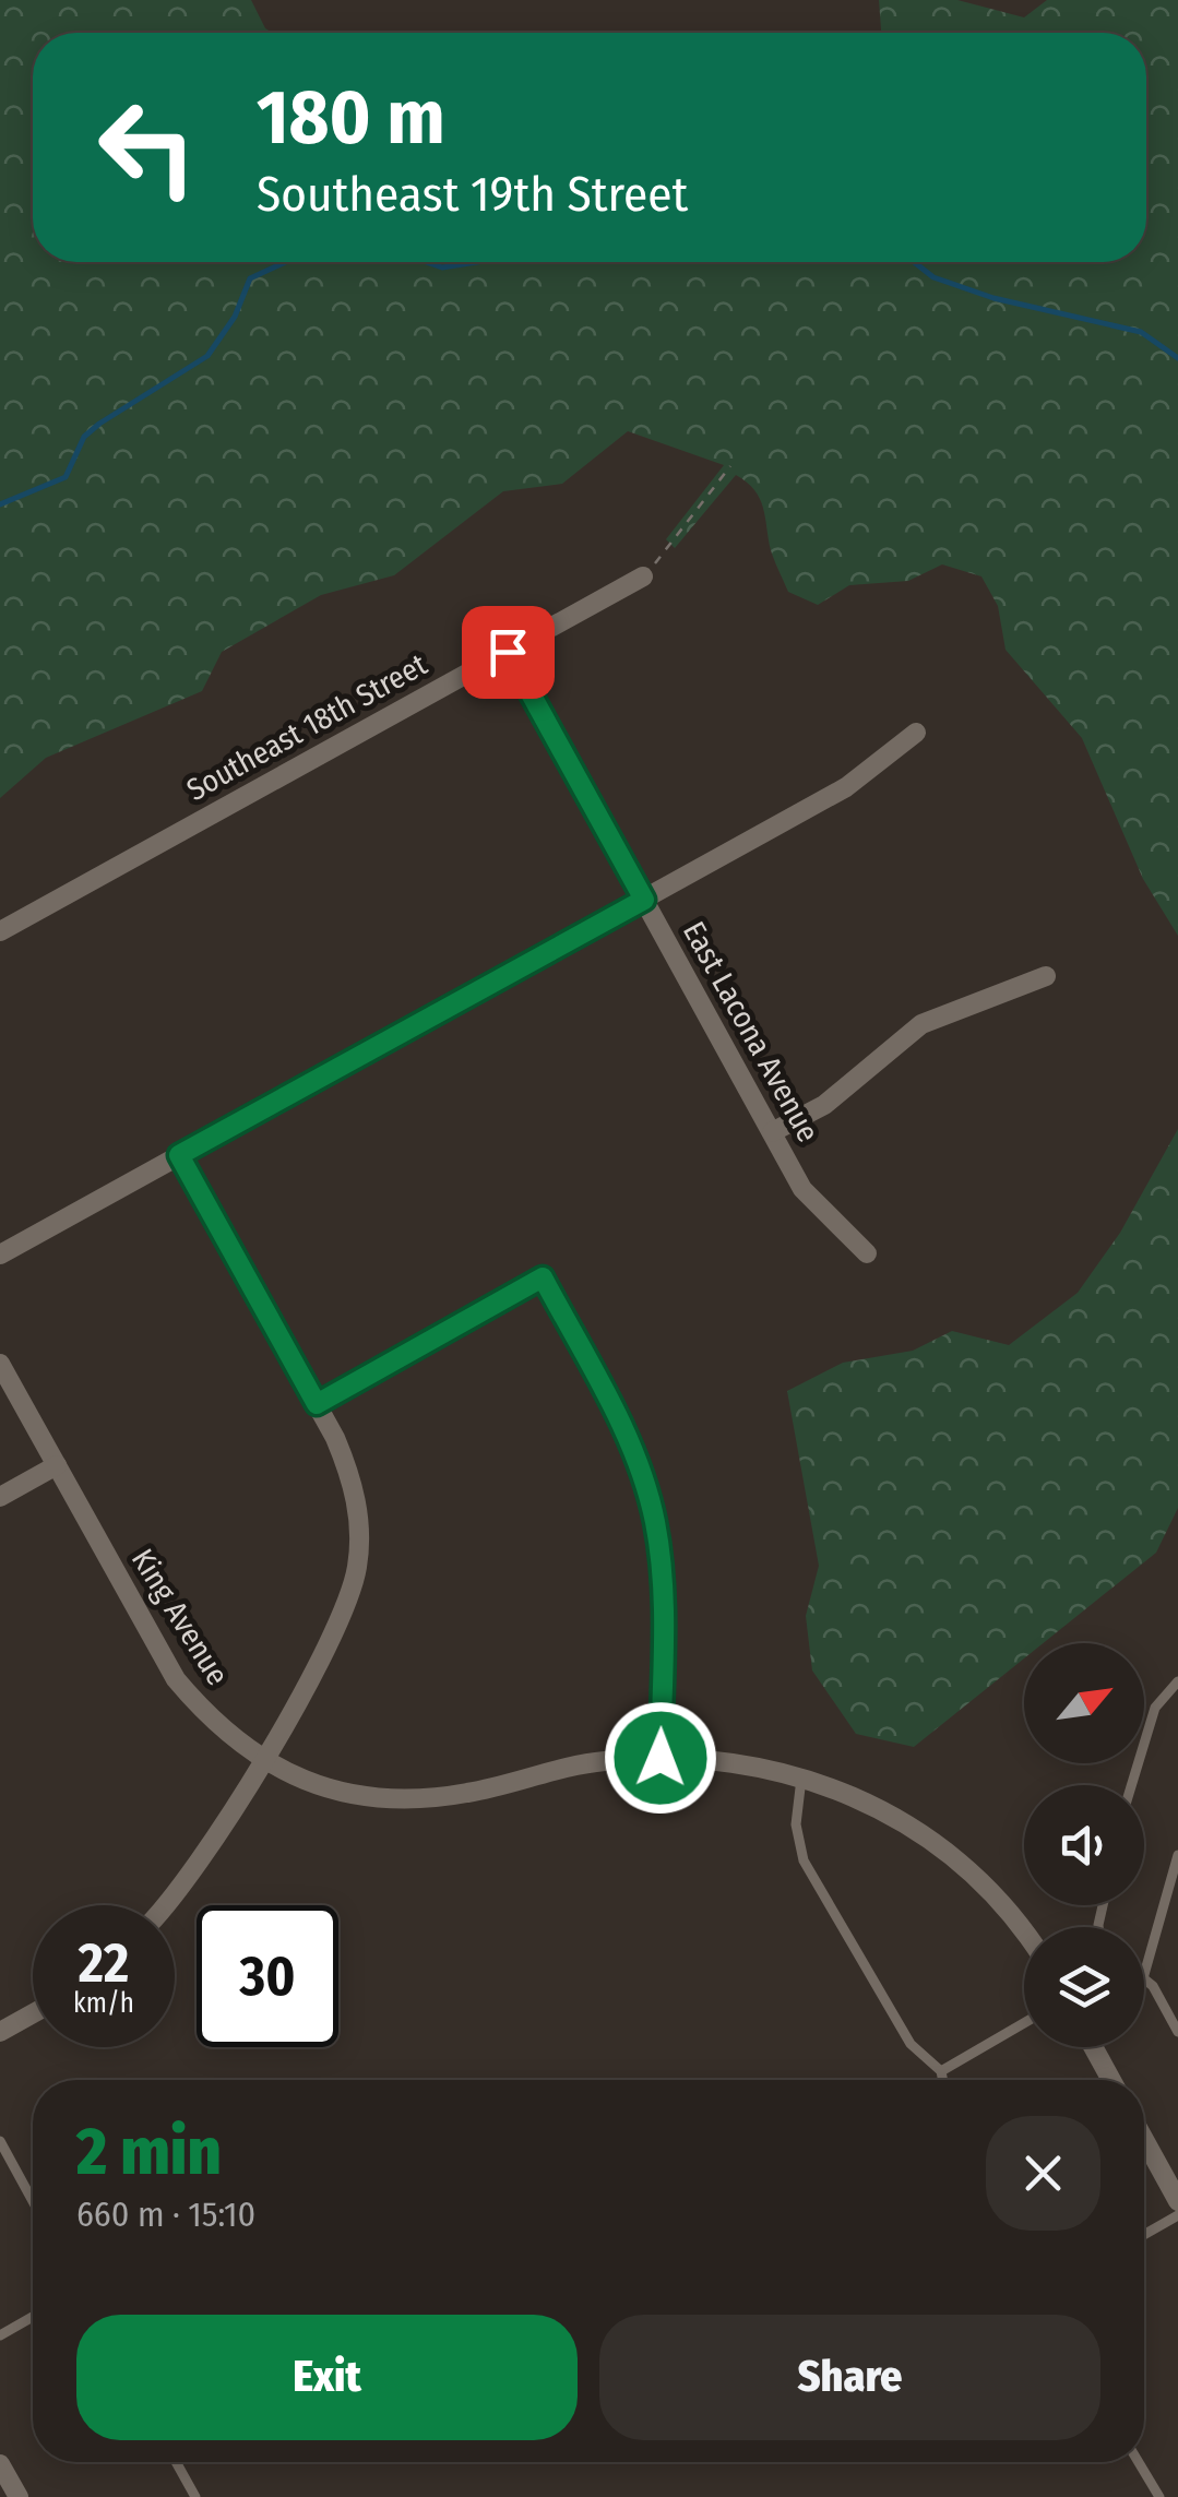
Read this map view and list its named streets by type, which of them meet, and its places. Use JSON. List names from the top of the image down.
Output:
{
  "streets": {
    "street": ["Southeast 18th Street", "East Lacona Avenue", "King Avenue"]
  },
  "crossings": [
    ["Southeast 18th Street", "East Lacona Avenue"]
  ],
  "north": "top right",
  "page": {
    "turn": ["180 m", "Southeast 19th Street"],
    "speed": "22 km/h",
    "limit": "30",
    "heading": ["2 min", "660 m · 15:10"],
    "buttons": ["Exit", "Share"]
  }
}
